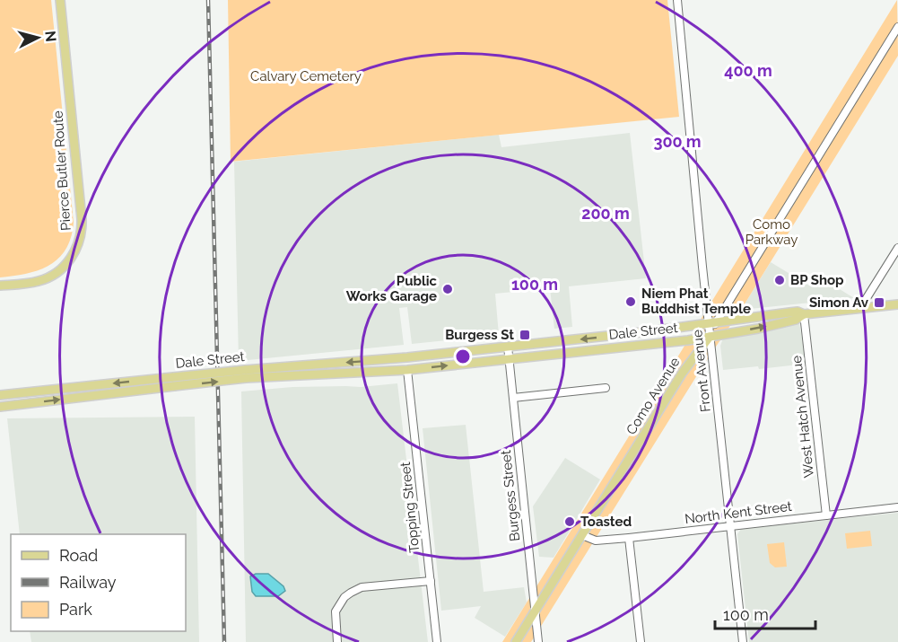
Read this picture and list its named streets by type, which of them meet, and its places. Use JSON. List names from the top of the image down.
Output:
{
  "streets": {
    "main road": ["Pierce Butler Route", "Dale Street", "Como Avenue"],
    "street": [
      "Front Avenue",
      "West Hatch Avenue",
      "Burgess Street",
      "Topping Street",
      "North Kent Street"
    ]
  },
  "crossings": [
    ["Dale Street", "Front Avenue"],
    ["Dale Street", "Como Avenue"],
    ["Dale Street", "West Hatch Avenue"],
    ["Dale Street", "Burgess Street"],
    ["Dale Street", "Topping Street"],
    ["Front Avenue", "Como Avenue"],
    ["Front Avenue", "North Kent Street"],
    ["Como Avenue", "Burgess Street"],
    ["Como Avenue", "North Kent Street"],
    ["West Hatch Avenue", "North Kent Street"]
  ],
  "parks": ["Calvary Cemetery", "Como Parkway"],
  "places": {
    "other": [
      "BP Shop",
      "Public Works Garage",
      "Niem Phat Buddhist Temple",
      "Toasted"
    ],
    "transit": ["Simon Av", "Burgess St"]
  },
  "legend": ["Road", "Railway", "Park"],
  "scale_bar": "100 m",
  "north": "right",
  "rings": [
    "400 m",
    "300 m",
    "200 m",
    "100 m"
  ]
}
